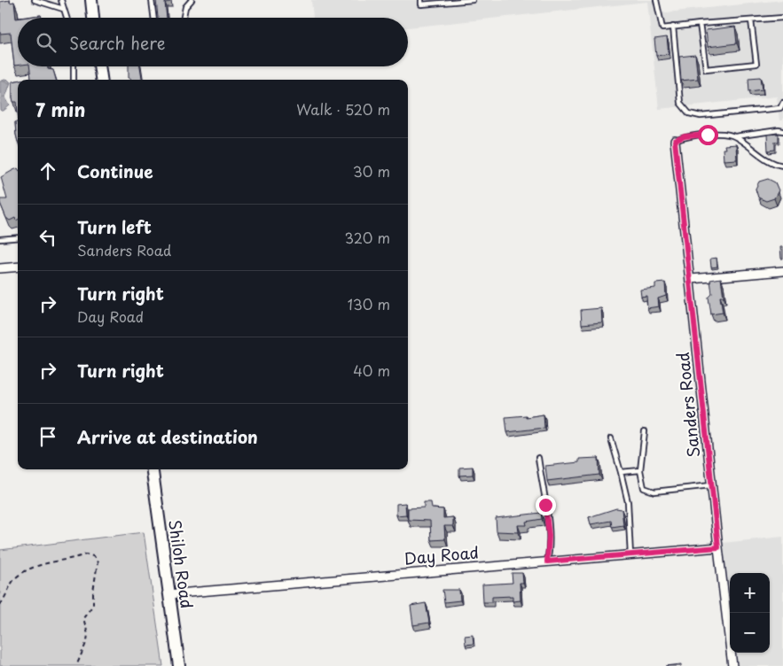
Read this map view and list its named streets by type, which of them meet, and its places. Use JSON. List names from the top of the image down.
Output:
{
  "streets": {
    "main road": ["Shiloh Road"],
    "street": ["Sanders Road", "Day Road"]
  },
  "crossings": [
    ["Sanders Road", "Day Road"],
    ["Day Road", "Shiloh Road"]
  ],
  "page": {
    "search": "Search here",
    "heading": ["7 min", "Walk · 520 m"],
    "list": [
      ["Continue", "30 m"],
      ["Turn left", "Sanders Road", "320 m"],
      ["Turn right", "Day Road", "130 m"],
      ["Turn right", "40 m"],
      "Arrive at destination"
    ],
    "map_buttons": ["+", "−"]
  }
}
